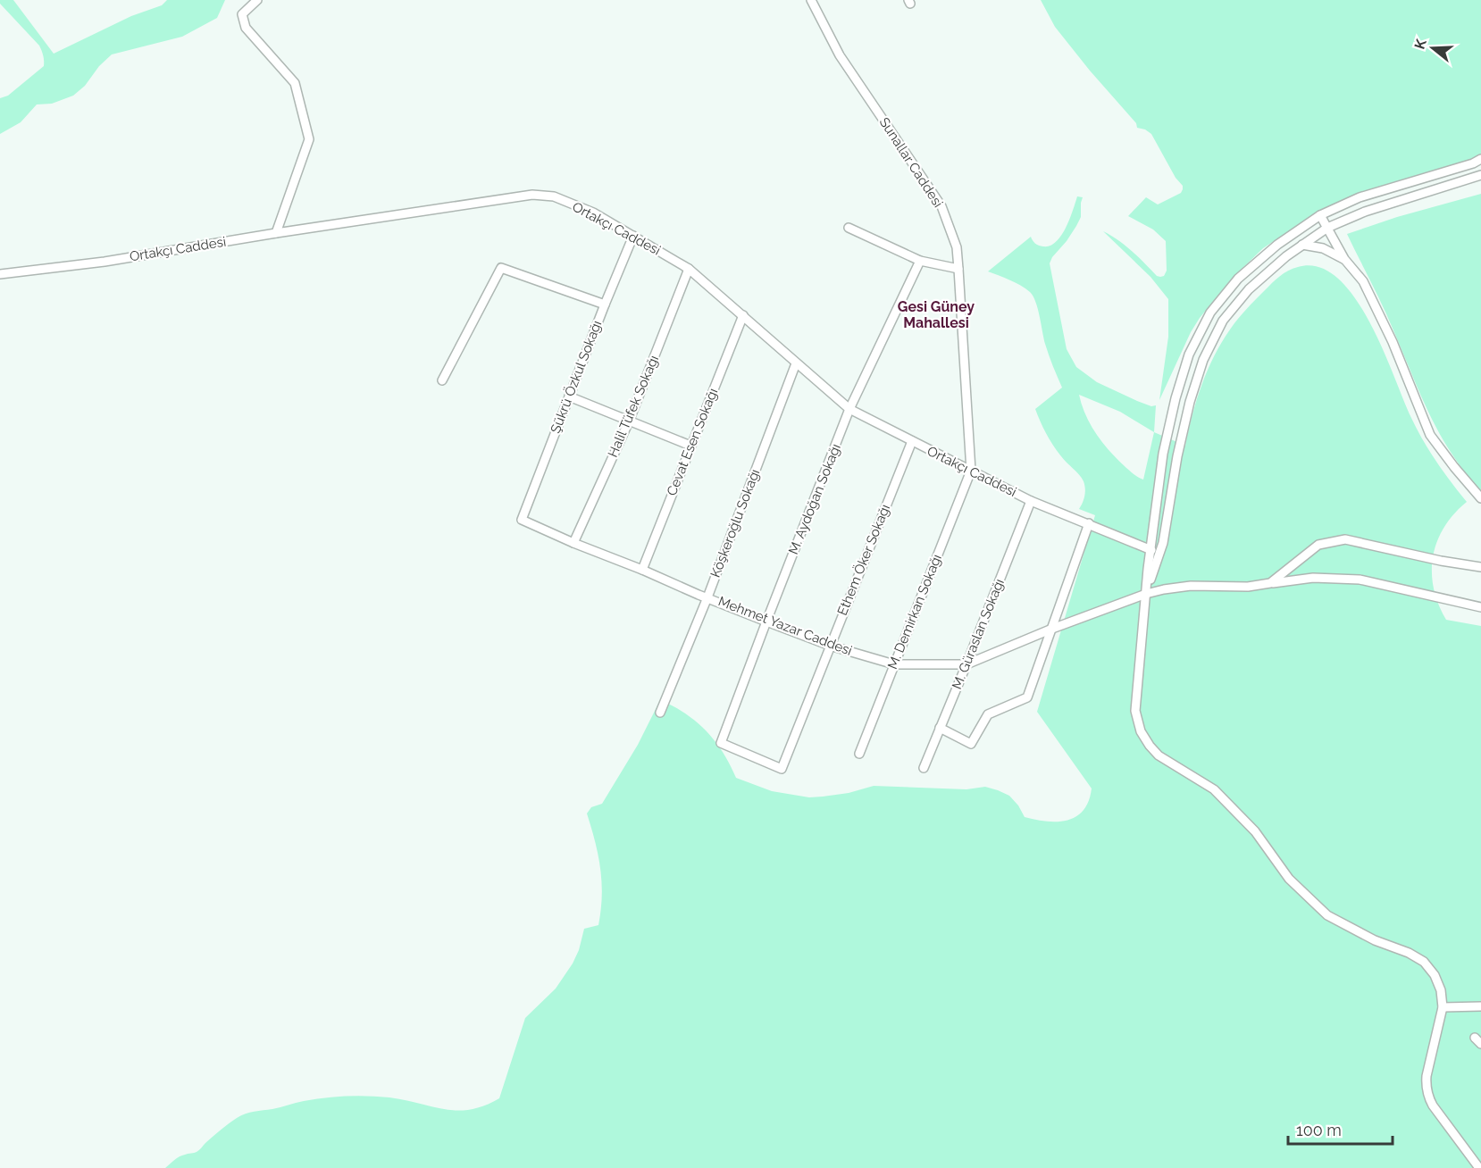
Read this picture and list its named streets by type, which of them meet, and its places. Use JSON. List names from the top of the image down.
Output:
{
  "streets": {
    "street": [
      "Sunallar Caddesi",
      "Ortakçı Caddesi",
      "Şükrü Özkul Sokağı",
      "Halil Tüfek Sokağı",
      "Cevat Esen Sokağı",
      "M. Aydoğan Sokağı",
      "Köşkeroğlu Sokağı",
      "Ethem Öker Sokağı",
      "M. Demirkan Sokağı",
      "Mehmet Yazar Caddesi",
      "M. Güraslan Sokağı"
    ]
  },
  "crossings": [
    ["Sunallar Caddesi", "Ortakçı Caddesi"],
    ["Sunallar Caddesi", "M. Demirkan Sokağı"],
    ["Ortakçı Caddesi", "Şükrü Özkul Sokağı"],
    ["Ortakçı Caddesi", "Halil Tüfek Sokağı"],
    ["Ortakçı Caddesi", "Cevat Esen Sokağı"],
    ["Ortakçı Caddesi", "M. Aydoğan Sokağı"],
    ["Ortakçı Caddesi", "Köşkeroğlu Sokağı"],
    ["Ortakçı Caddesi", "Ethem Öker Sokağı"],
    ["Ortakçı Caddesi", "M. Demirkan Sokağı"],
    ["Ortakçı Caddesi", "M. Güraslan Sokağı"],
    ["Şükrü Özkul Sokağı", "Mehmet Yazar Caddesi"],
    ["Halil Tüfek Sokağı", "Mehmet Yazar Caddesi"],
    ["Cevat Esen Sokağı", "Mehmet Yazar Caddesi"],
    ["M. Aydoğan Sokağı", "Ethem Öker Sokağı"],
    ["M. Aydoğan Sokağı", "Mehmet Yazar Caddesi"],
    ["Köşkeroğlu Sokağı", "Mehmet Yazar Caddesi"],
    ["Ethem Öker Sokağı", "Mehmet Yazar Caddesi"],
    ["M. Demirkan Sokağı", "Mehmet Yazar Caddesi"],
    ["Mehmet Yazar Caddesi", "M. Güraslan Sokağı"]
  ],
  "districts": ["Gesi Güney Mahallesi"],
  "scale_bar": "100 m",
  "north": "left"
}
